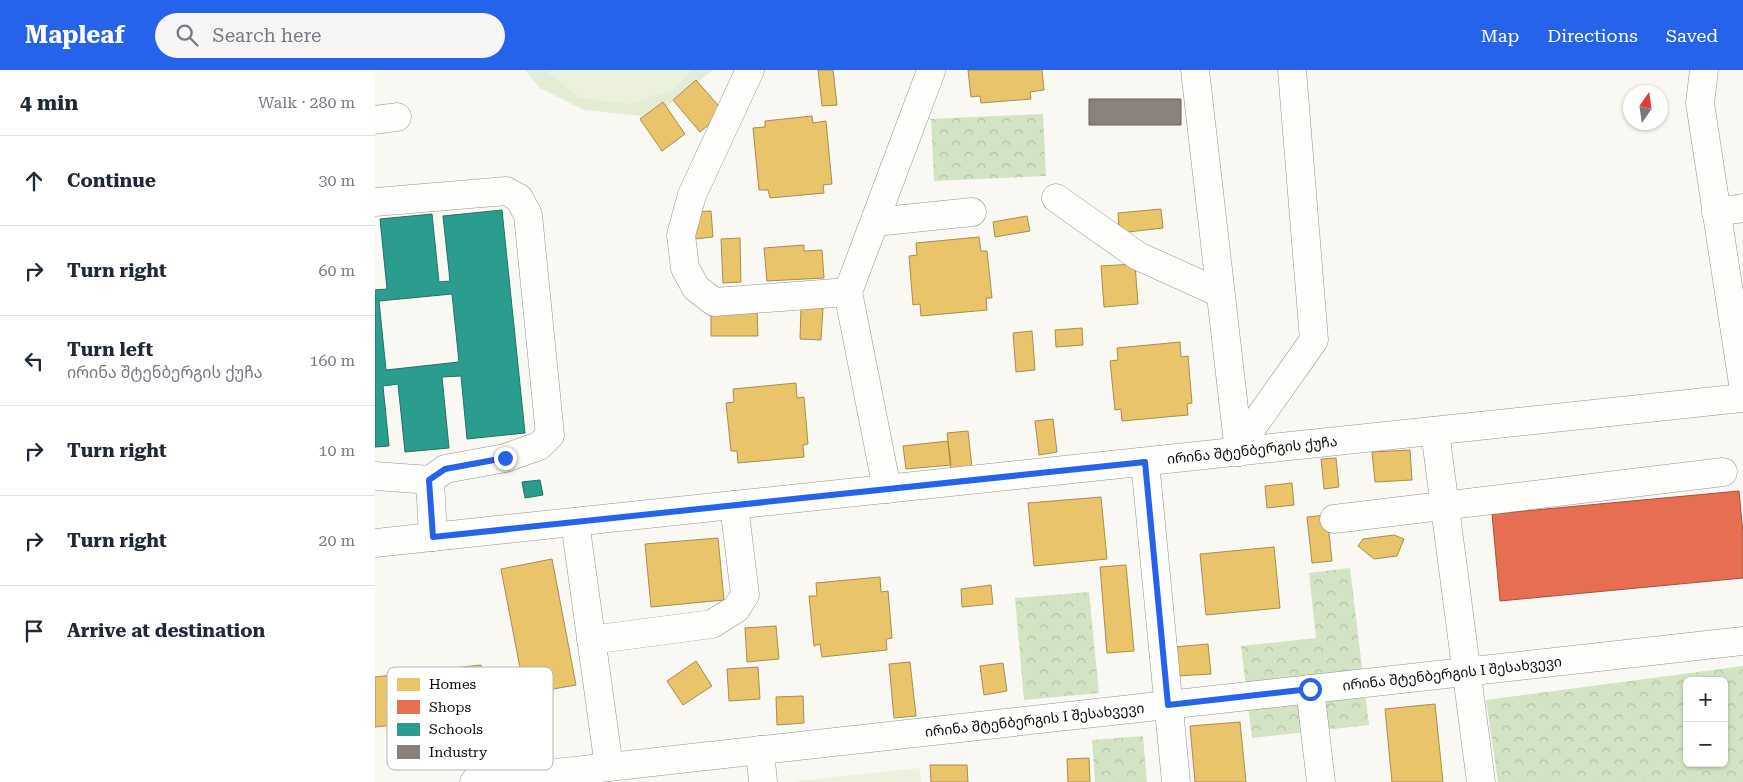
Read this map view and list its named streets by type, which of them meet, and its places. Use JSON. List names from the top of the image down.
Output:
{
  "streets": {
    "lane": ["ირინა შტენბერგის ქუჩა", "ირინა შტენბერგის I შესახვევი"]
  },
  "legend": [
    "Homes",
    "Shops",
    "Schools",
    "Industry"
  ],
  "north": "top",
  "page": {
    "header": "Mapleaf",
    "search": "Search here",
    "nav": ["Map", "Directions", "Saved"],
    "heading": ["4 min", "Walk · 280 m"],
    "list": [
      ["Continue", "30 m"],
      ["Turn right", "60 m"],
      ["Turn left", "ირინა შტენბერგის ქუჩა", "160 m"],
      ["Turn right", "10 m"],
      ["Turn right", "20 m"],
      "Arrive at destination"
    ],
    "map_buttons": ["+", "−"]
  }
}
